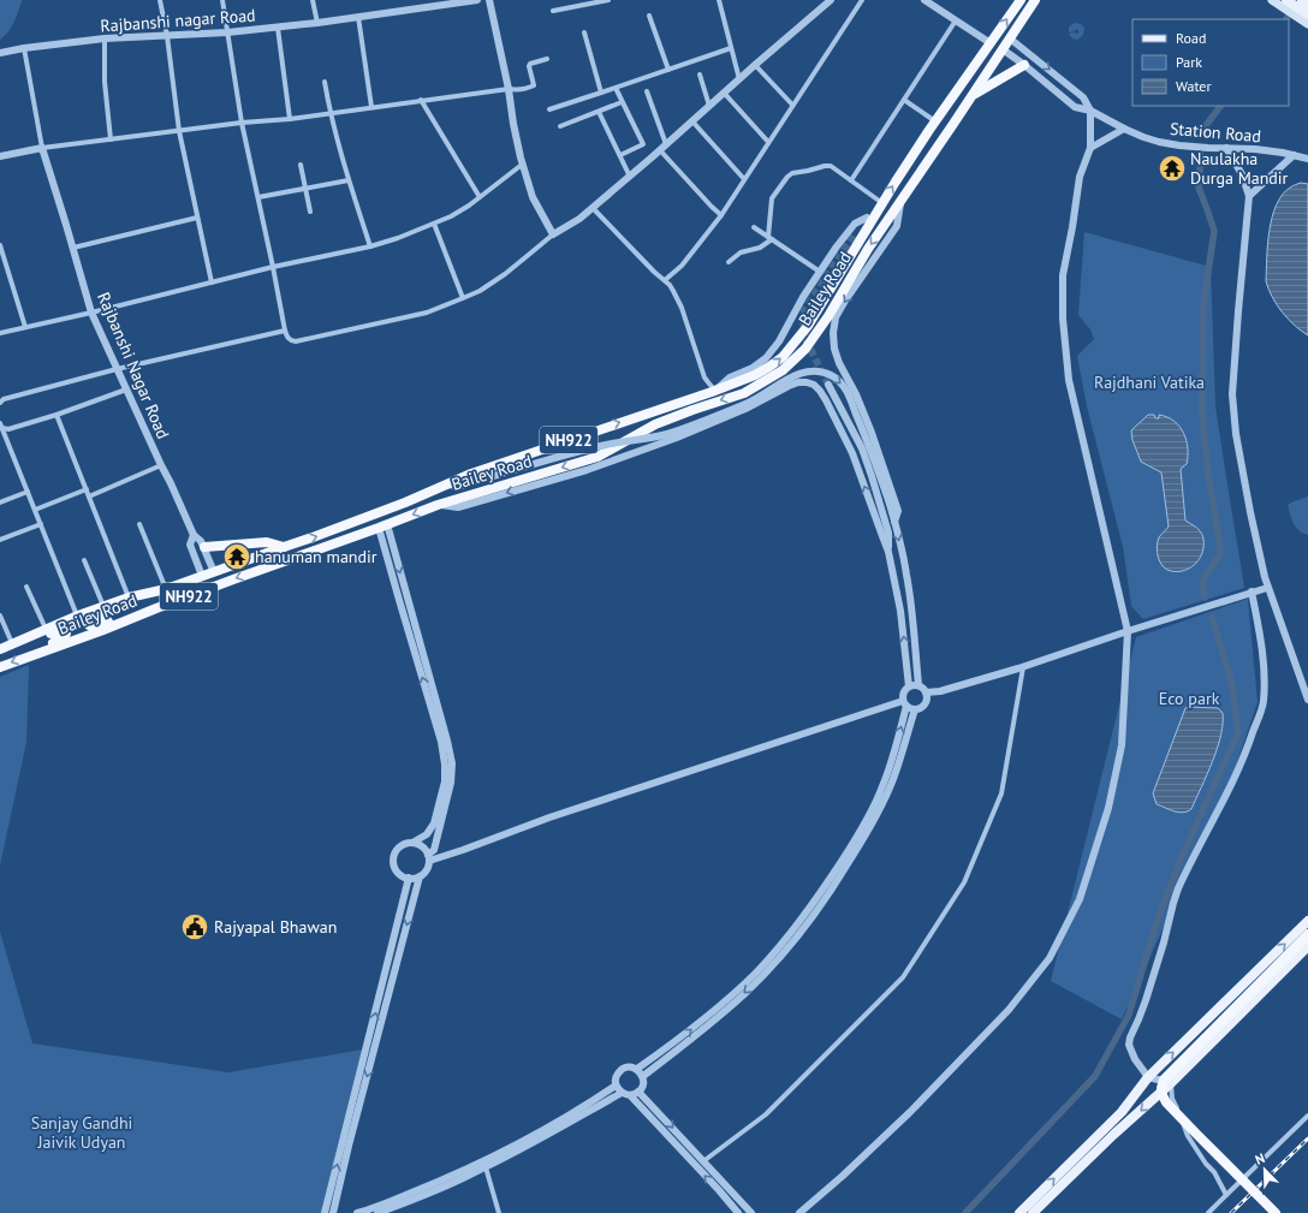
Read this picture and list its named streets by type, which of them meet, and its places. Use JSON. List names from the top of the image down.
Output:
{
  "streets": {
    "highway": ["Bailey Road", "NH922"],
    "street": ["Rajbanshi nagar Road", "Station Road", "Rajbanshi Nagar Road"]
  },
  "crossings": [
    ["Station Road", "Bailey Road"],
    ["Station Road", "NH922"],
    ["Bailey Road", "Rajbanshi Nagar Road"],
    ["Bailey Road", "NH922"]
  ],
  "parks": ["Rajdhani Vatika", "Eco park", "Sanjay Gandhi Jaivik Udyan"],
  "places": {
    "temple": ["Naulakha Durga Mandir", "hanuman mandir"],
    "public building": ["Rajyapal Bhawan"]
  },
  "legend": ["Road", "Park", "Water"],
  "north": "top left"
}
